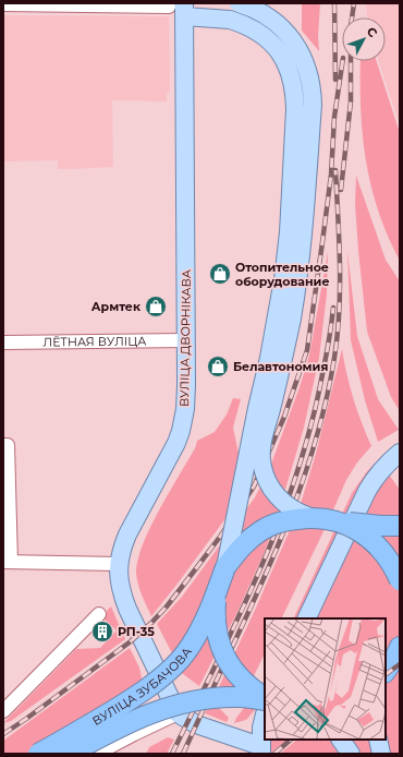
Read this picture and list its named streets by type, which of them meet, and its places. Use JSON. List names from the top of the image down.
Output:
{
  "streets": {
    "highway": ["ВУЛІЦА ЗУБАЧОВА"],
    "main road": ["ВУЛІЦА ДВОРНІКАВА"],
    "street": ["ЛЁТНАЯ ВУЛІЦА"]
  },
  "crossings": [
    ["ВУЛІЦА ДВОРНІКАВА", "ЛЁТНАЯ ВУЛІЦА"]
  ],
  "places": {
    "shop": ["Отопительное оборудование", "Армтек", "Белавтономия"],
    "building": ["РП-35"]
  },
  "north": "top right"
}
